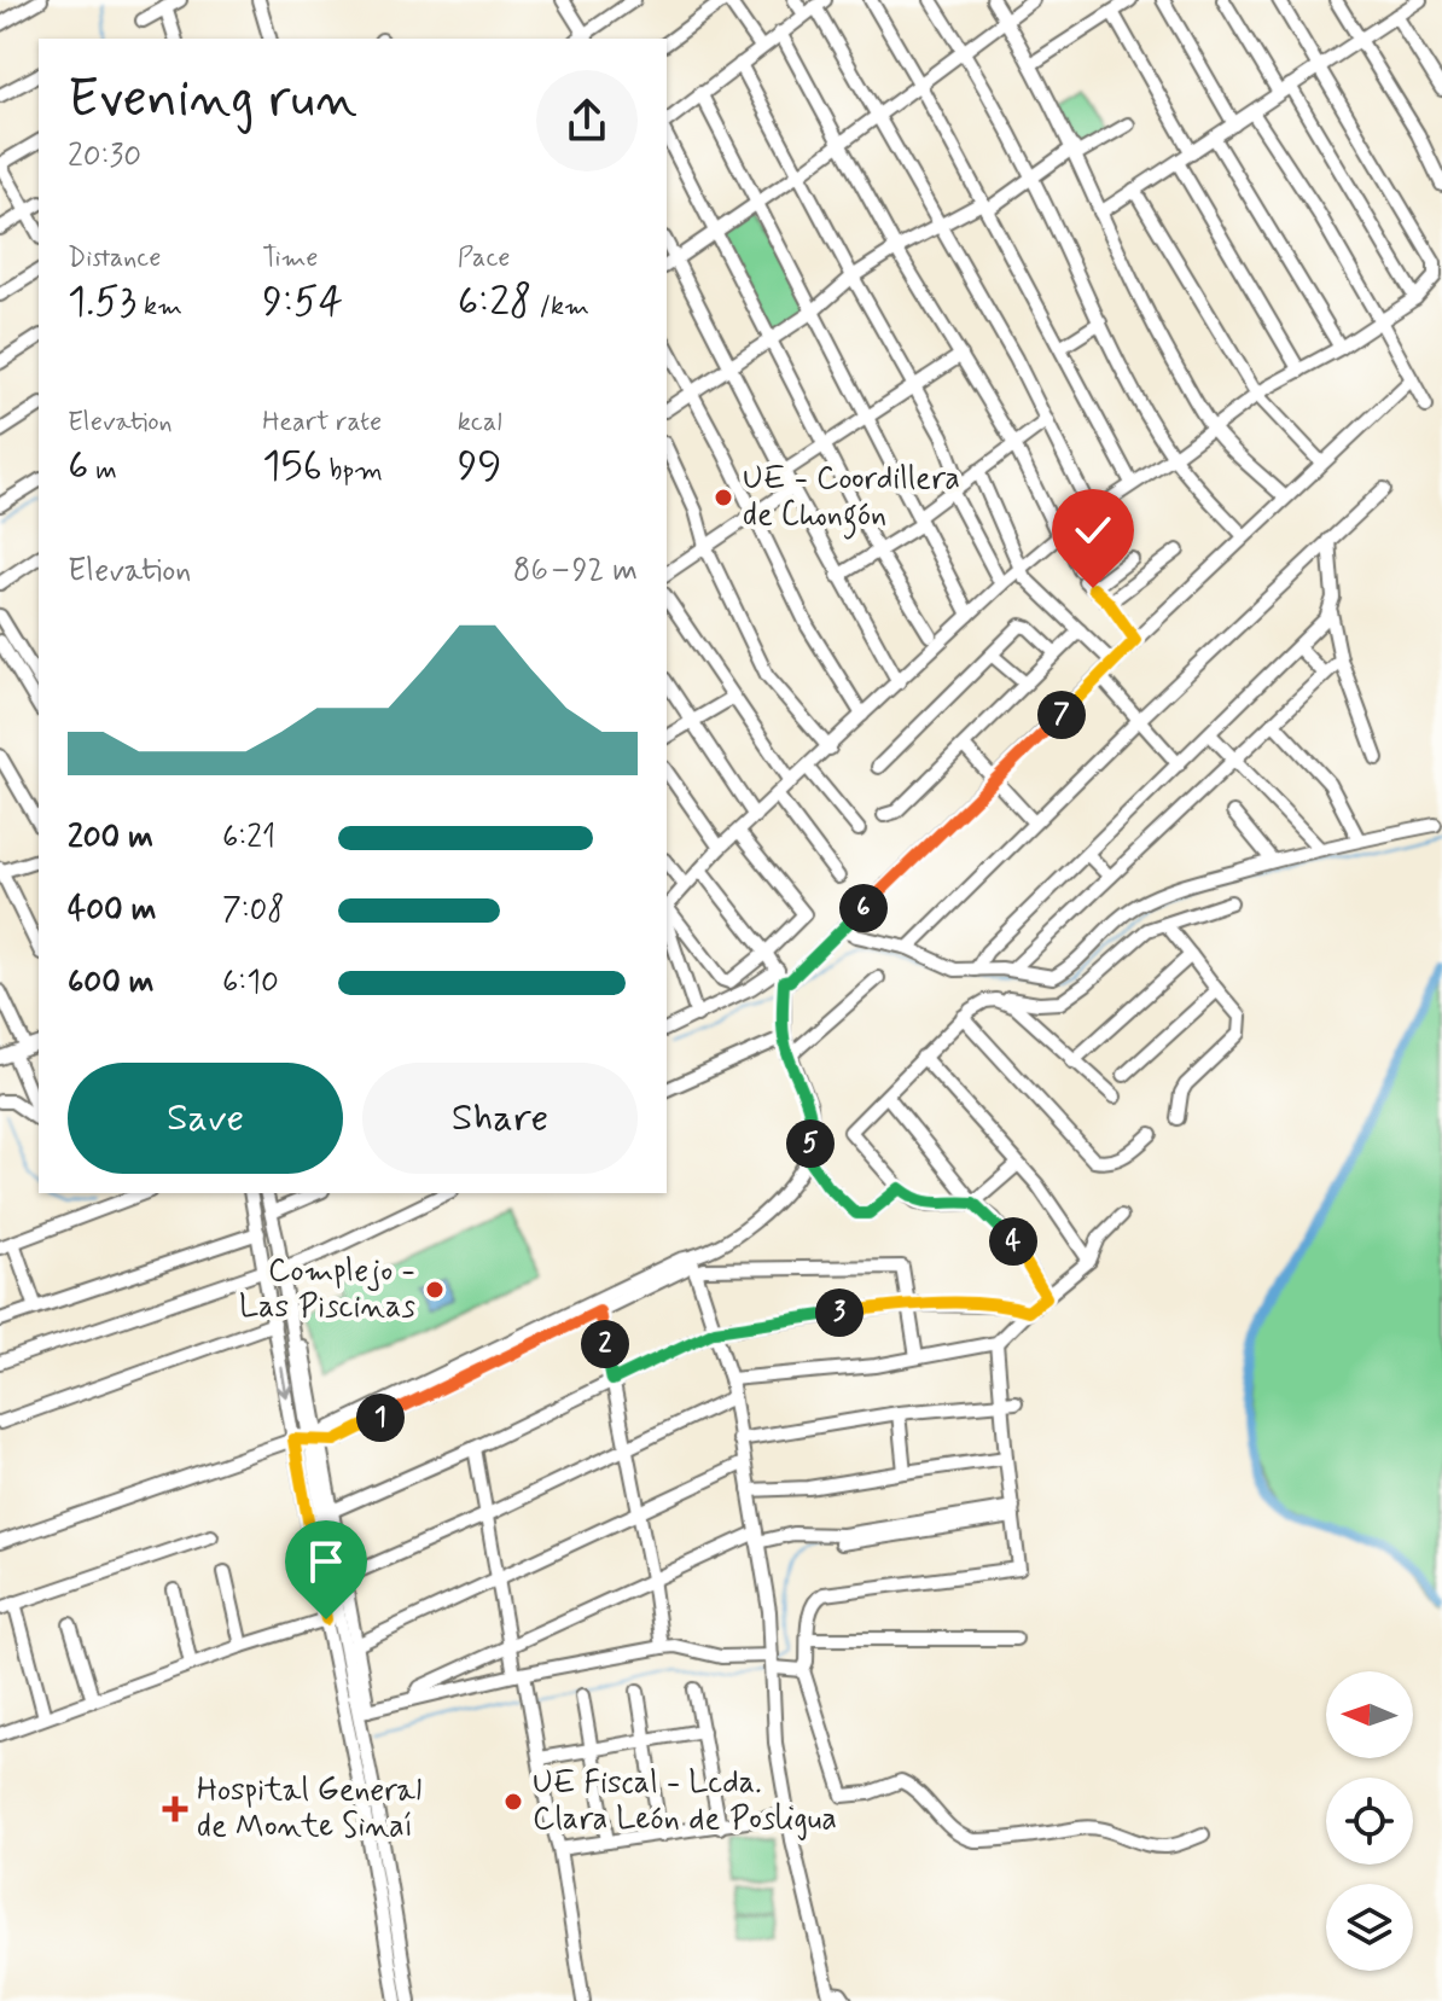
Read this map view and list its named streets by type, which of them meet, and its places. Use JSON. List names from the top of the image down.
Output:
{
  "places": {
    "other": ["UE - Coordillera de Chongón", "Complejo - Las Piscinas", "UE Fiscal - Lcda. Clara León de Posligua"],
    "health": ["Hospital General de Monte Sinaí"]
  },
  "north": "left",
  "page": {
    "heading": ["Evening run", "20:30"],
    "stats": [
      ["Distance", "1.53 km"],
      ["Time", "9:54"],
      ["Pace", "6:28 /km"],
      ["Elevation", "6 m"],
      ["Heart rate", "156 bpm"],
      ["kcal", "99"]
    ],
    "chart": ["Elevation", "86–92 m"],
    "pins": [
      "7",
      "6",
      "5",
      "4",
      "3",
      "2",
      "1"
    ],
    "list": [
      {
        "name": "200 m",
        "note": "6:21"
      },
      {
        "name": "400 m",
        "note": "7:08"
      },
      {
        "name": "600 m",
        "note": "6:10"
      }
    ],
    "buttons": ["Save", "Share"]
  }
}
